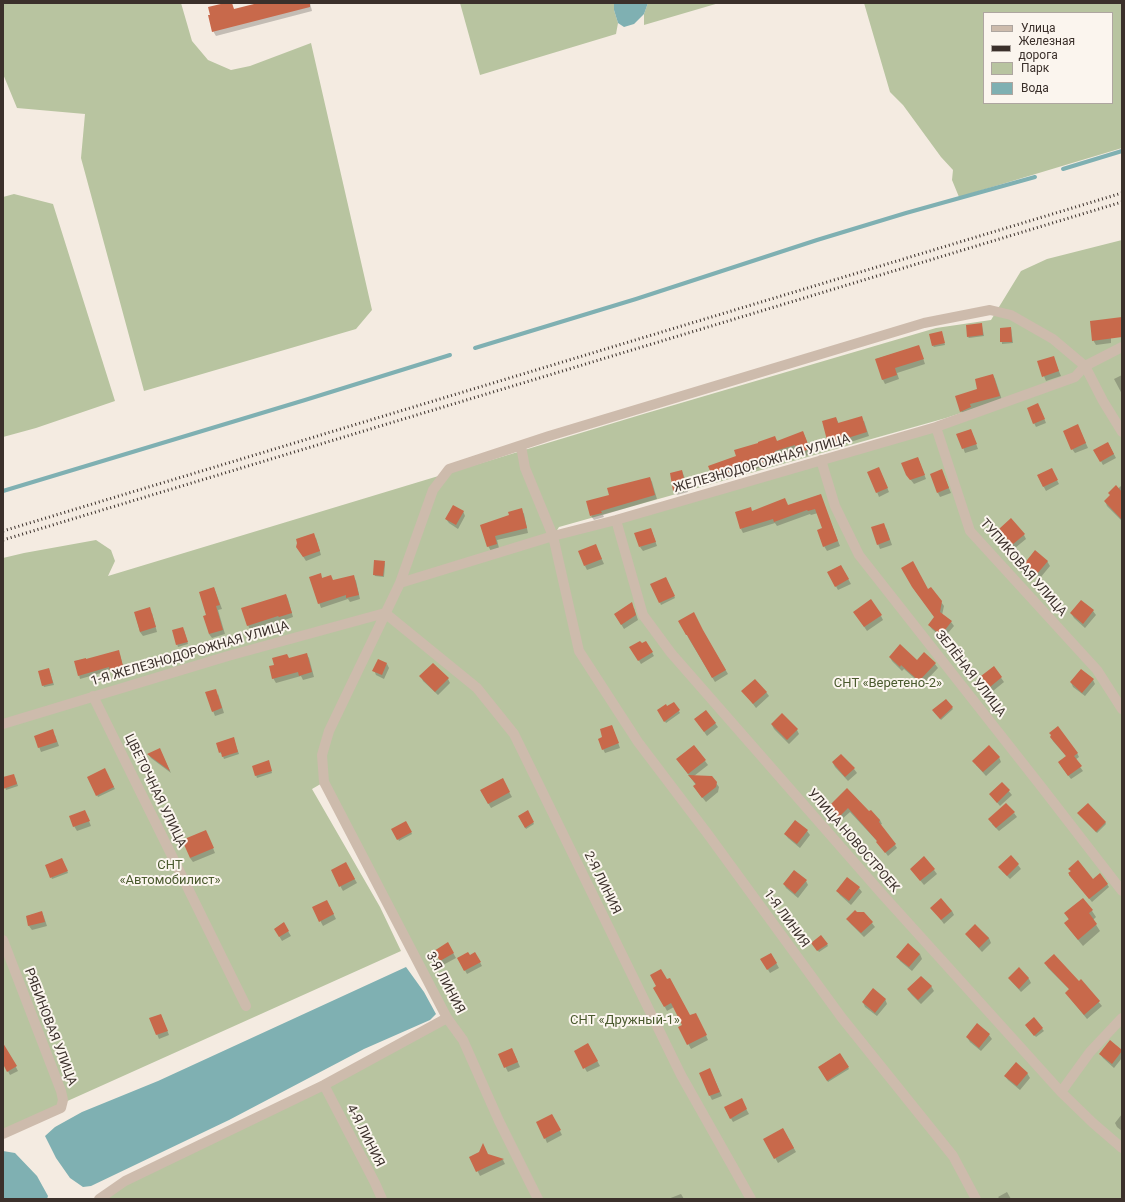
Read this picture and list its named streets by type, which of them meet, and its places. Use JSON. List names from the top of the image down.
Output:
{
  "streets": {
    "street": [
      "ЖЕЛЕЗНОДОРОЖНАЯ УЛИЦА",
      "ТУПИКОВАЯ УЛИЦА",
      "1-Я ЖЕЛЕЗНОДОРОЖНАЯ УЛИЦА",
      "ЗЕЛЁНАЯ УЛИЦА",
      "ЦВЕТОЧНАЯ УЛИЦА",
      "УЛИЦА НОВОСТРОЕК",
      "2-Я ЛИНИЯ",
      "1-Я ЛИНИЯ",
      "3-Я ЛИНИЯ",
      "РЯБИНОВАЯ УЛИЦА",
      "4-Я ЛИНИЯ"
    ]
  },
  "crossings": [
    ["ЖЕЛЕЗНОДОРОЖНАЯ УЛИЦА", "ТУПИКОВАЯ УЛИЦА"],
    ["ЖЕЛЕЗНОДОРОЖНАЯ УЛИЦА", "ЗЕЛЁНАЯ УЛИЦА"],
    ["ЖЕЛЕЗНОДОРОЖНАЯ УЛИЦА", "УЛИЦА НОВОСТРОЕК"],
    ["ЖЕЛЕЗНОДОРОЖНАЯ УЛИЦА", "1-Я ЛИНИЯ"],
    ["1-Я ЖЕЛЕЗНОДОРОЖНАЯ УЛИЦА", "ЦВЕТОЧНАЯ УЛИЦА"],
    ["1-Я ЖЕЛЕЗНОДОРОЖНАЯ УЛИЦА", "2-Я ЛИНИЯ"],
    ["1-Я ЖЕЛЕЗНОДОРОЖНАЯ УЛИЦА", "3-Я ЛИНИЯ"],
    ["2-Я ЛИНИЯ", "3-Я ЛИНИЯ"]
  ],
  "parks": ["СНТ «Веретено-2»", "СНТ «Автомобилист»", "СНТ «Дружный-1»"],
  "legend": [
    "Улица",
    "Железная дорога",
    "Парк",
    "Вода"
  ]
}
